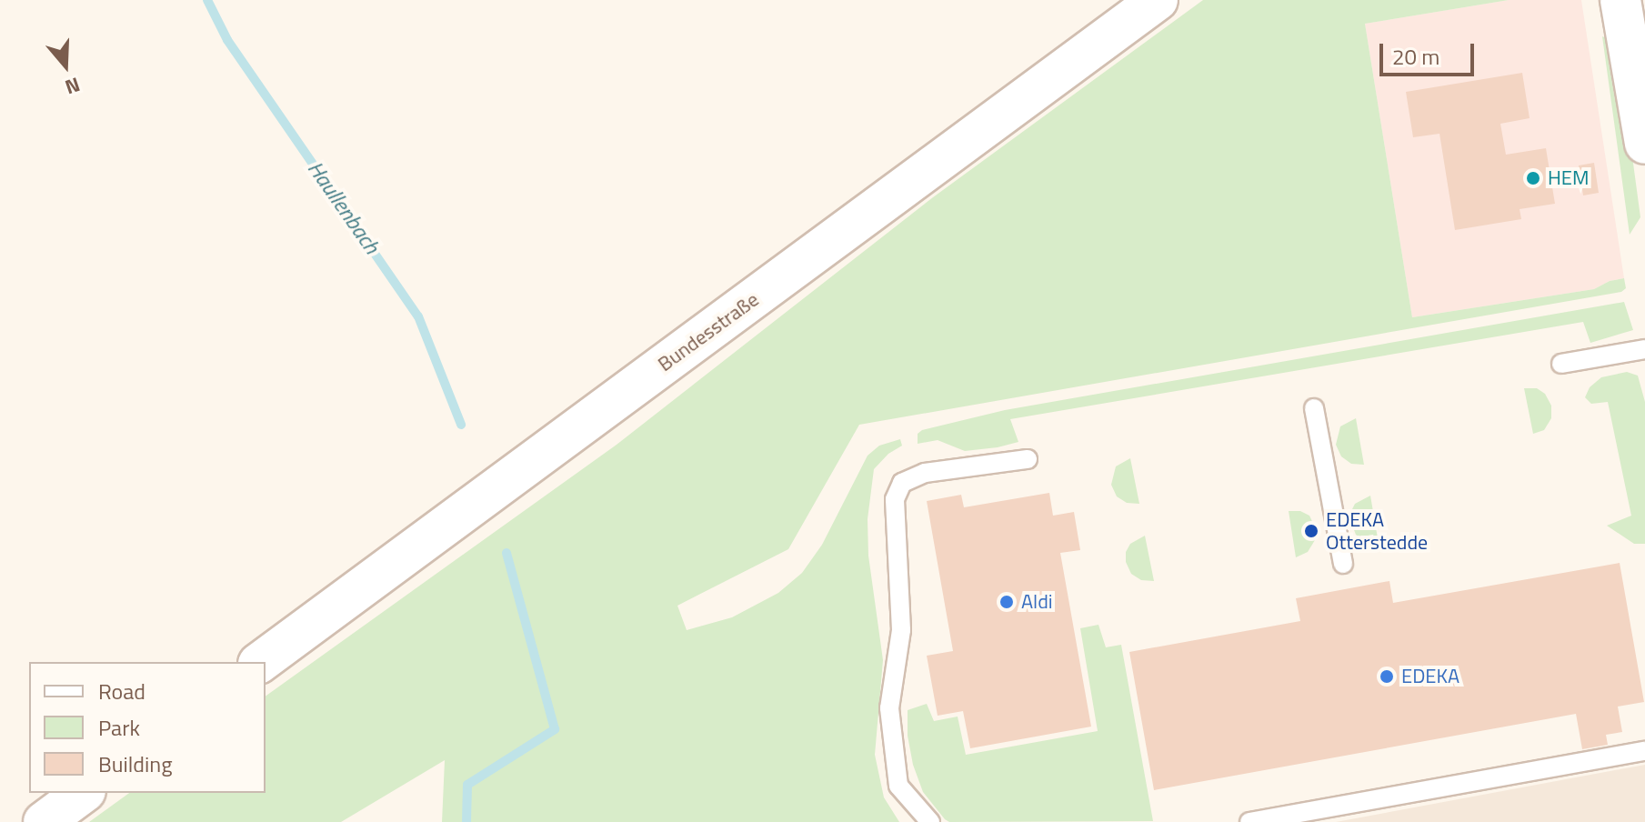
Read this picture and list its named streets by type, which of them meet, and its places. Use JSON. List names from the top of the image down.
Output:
{
  "streets": {
    "main road": ["Bundesstraße"]
  },
  "water": ["Haullenbach"],
  "places": [
    "HEM",
    "EDEKA Otterstedde",
    "Aldi",
    "EDEKA"
  ],
  "legend": ["Road", "Park", "Building"],
  "scale_bar": "20 m",
  "north": "bottom"
}
